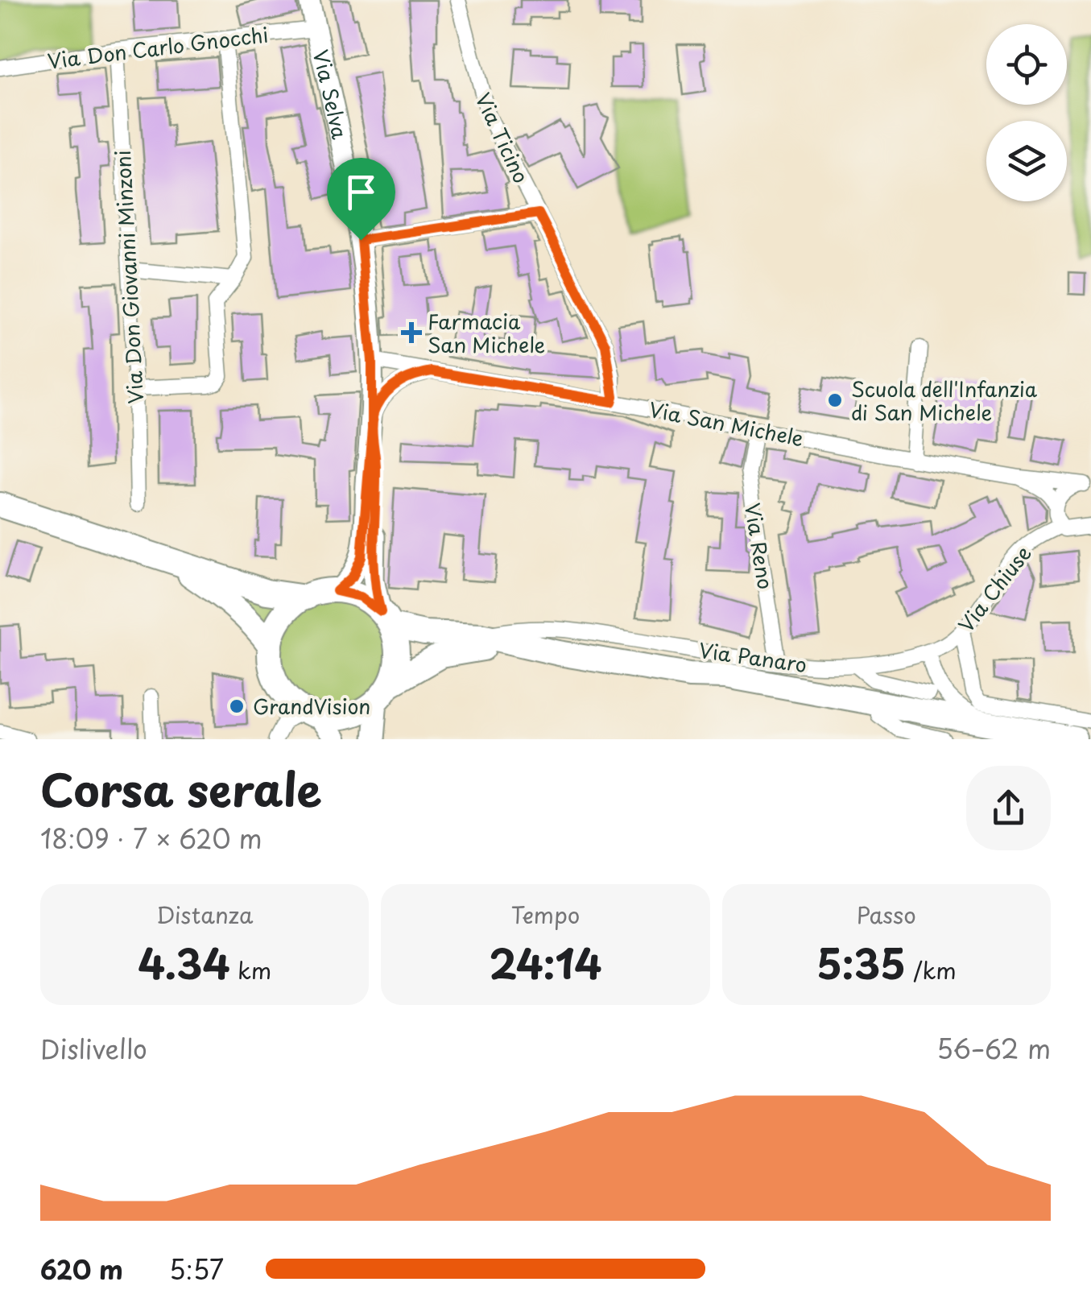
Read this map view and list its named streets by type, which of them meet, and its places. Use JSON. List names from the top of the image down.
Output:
{
  "streets": {
    "main road": ["Via Selva"],
    "street": [
      "Via Don Carlo Gnocchi",
      "Via Ticino",
      "Via Don Giovanni Minzoni",
      "Via San Michele",
      "Via Reno",
      "Via Chiuse",
      "Via Panaro"
    ]
  },
  "crossings": [
    ["Via Don Carlo Gnocchi", "Via Selva"],
    ["Via Don Carlo Gnocchi", "Via Don Giovanni Minzoni"],
    ["Via Selva", "Via San Michele"],
    ["Via Ticino", "Via San Michele"],
    ["Via San Michele", "Via Reno"],
    ["Via Reno", "Via Panaro"],
    ["Via Chiuse", "Via Panaro"]
  ],
  "places": {
    "health": ["Farmacia San Michele"],
    "other": ["Scuola dell'Infanzia di San Michele", "GrandVision"]
  },
  "page": {
    "heading": ["Corsa serale", "18:09 · 7 × 620 m"],
    "stats": [
      ["Distanza", "4.34 km"],
      ["Tempo", "24:14"],
      ["Passo", "5:35 /km"]
    ],
    "chart": ["Dislivello", "56–62 m"],
    "list": [
      {
        "name": "620 m",
        "note": "5:57"
      }
    ]
  }
}
